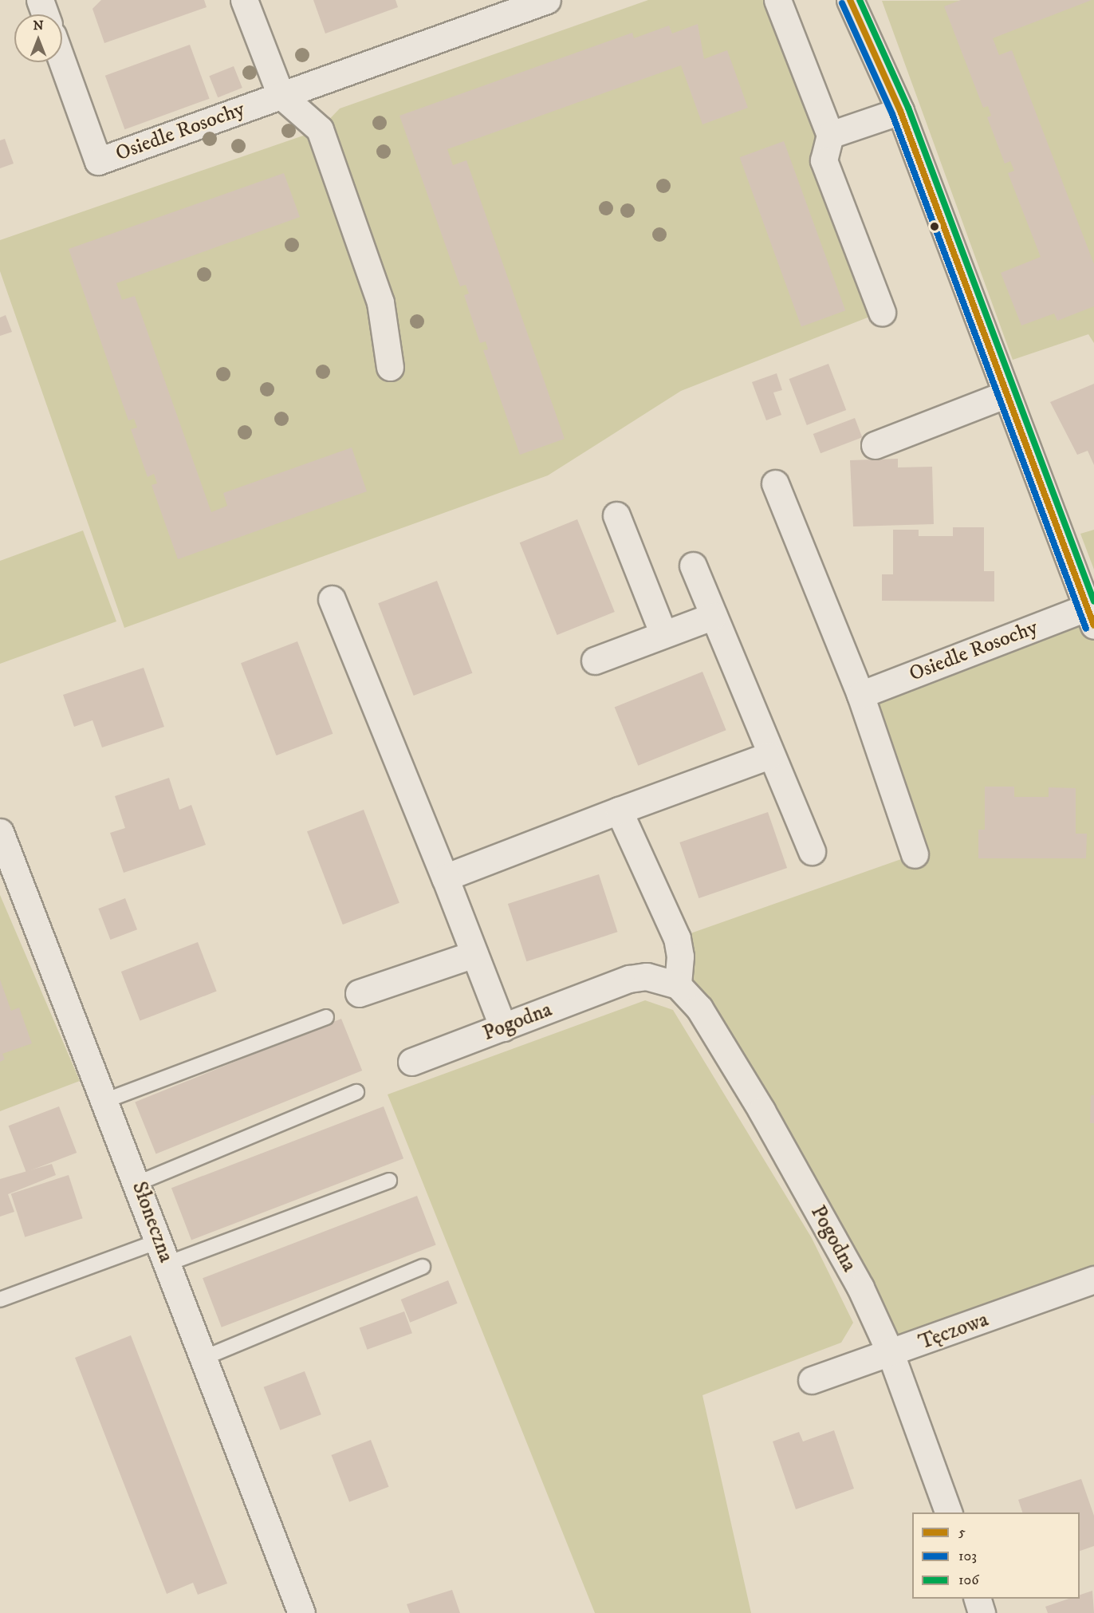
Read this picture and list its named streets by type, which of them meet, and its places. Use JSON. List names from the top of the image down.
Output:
{
  "streets": {
    "street": [
      "Osiedle Rosochy",
      "Pogodna",
      "Słoneczna",
      "Tęczowa"
    ]
  },
  "crossings": [
    ["Pogodna", "Tęczowa"]
  ],
  "lines": ["transit line 5", "transit line 106", "transit line 103"],
  "legend": ["5", "103", "106"],
  "north": "top"
}
